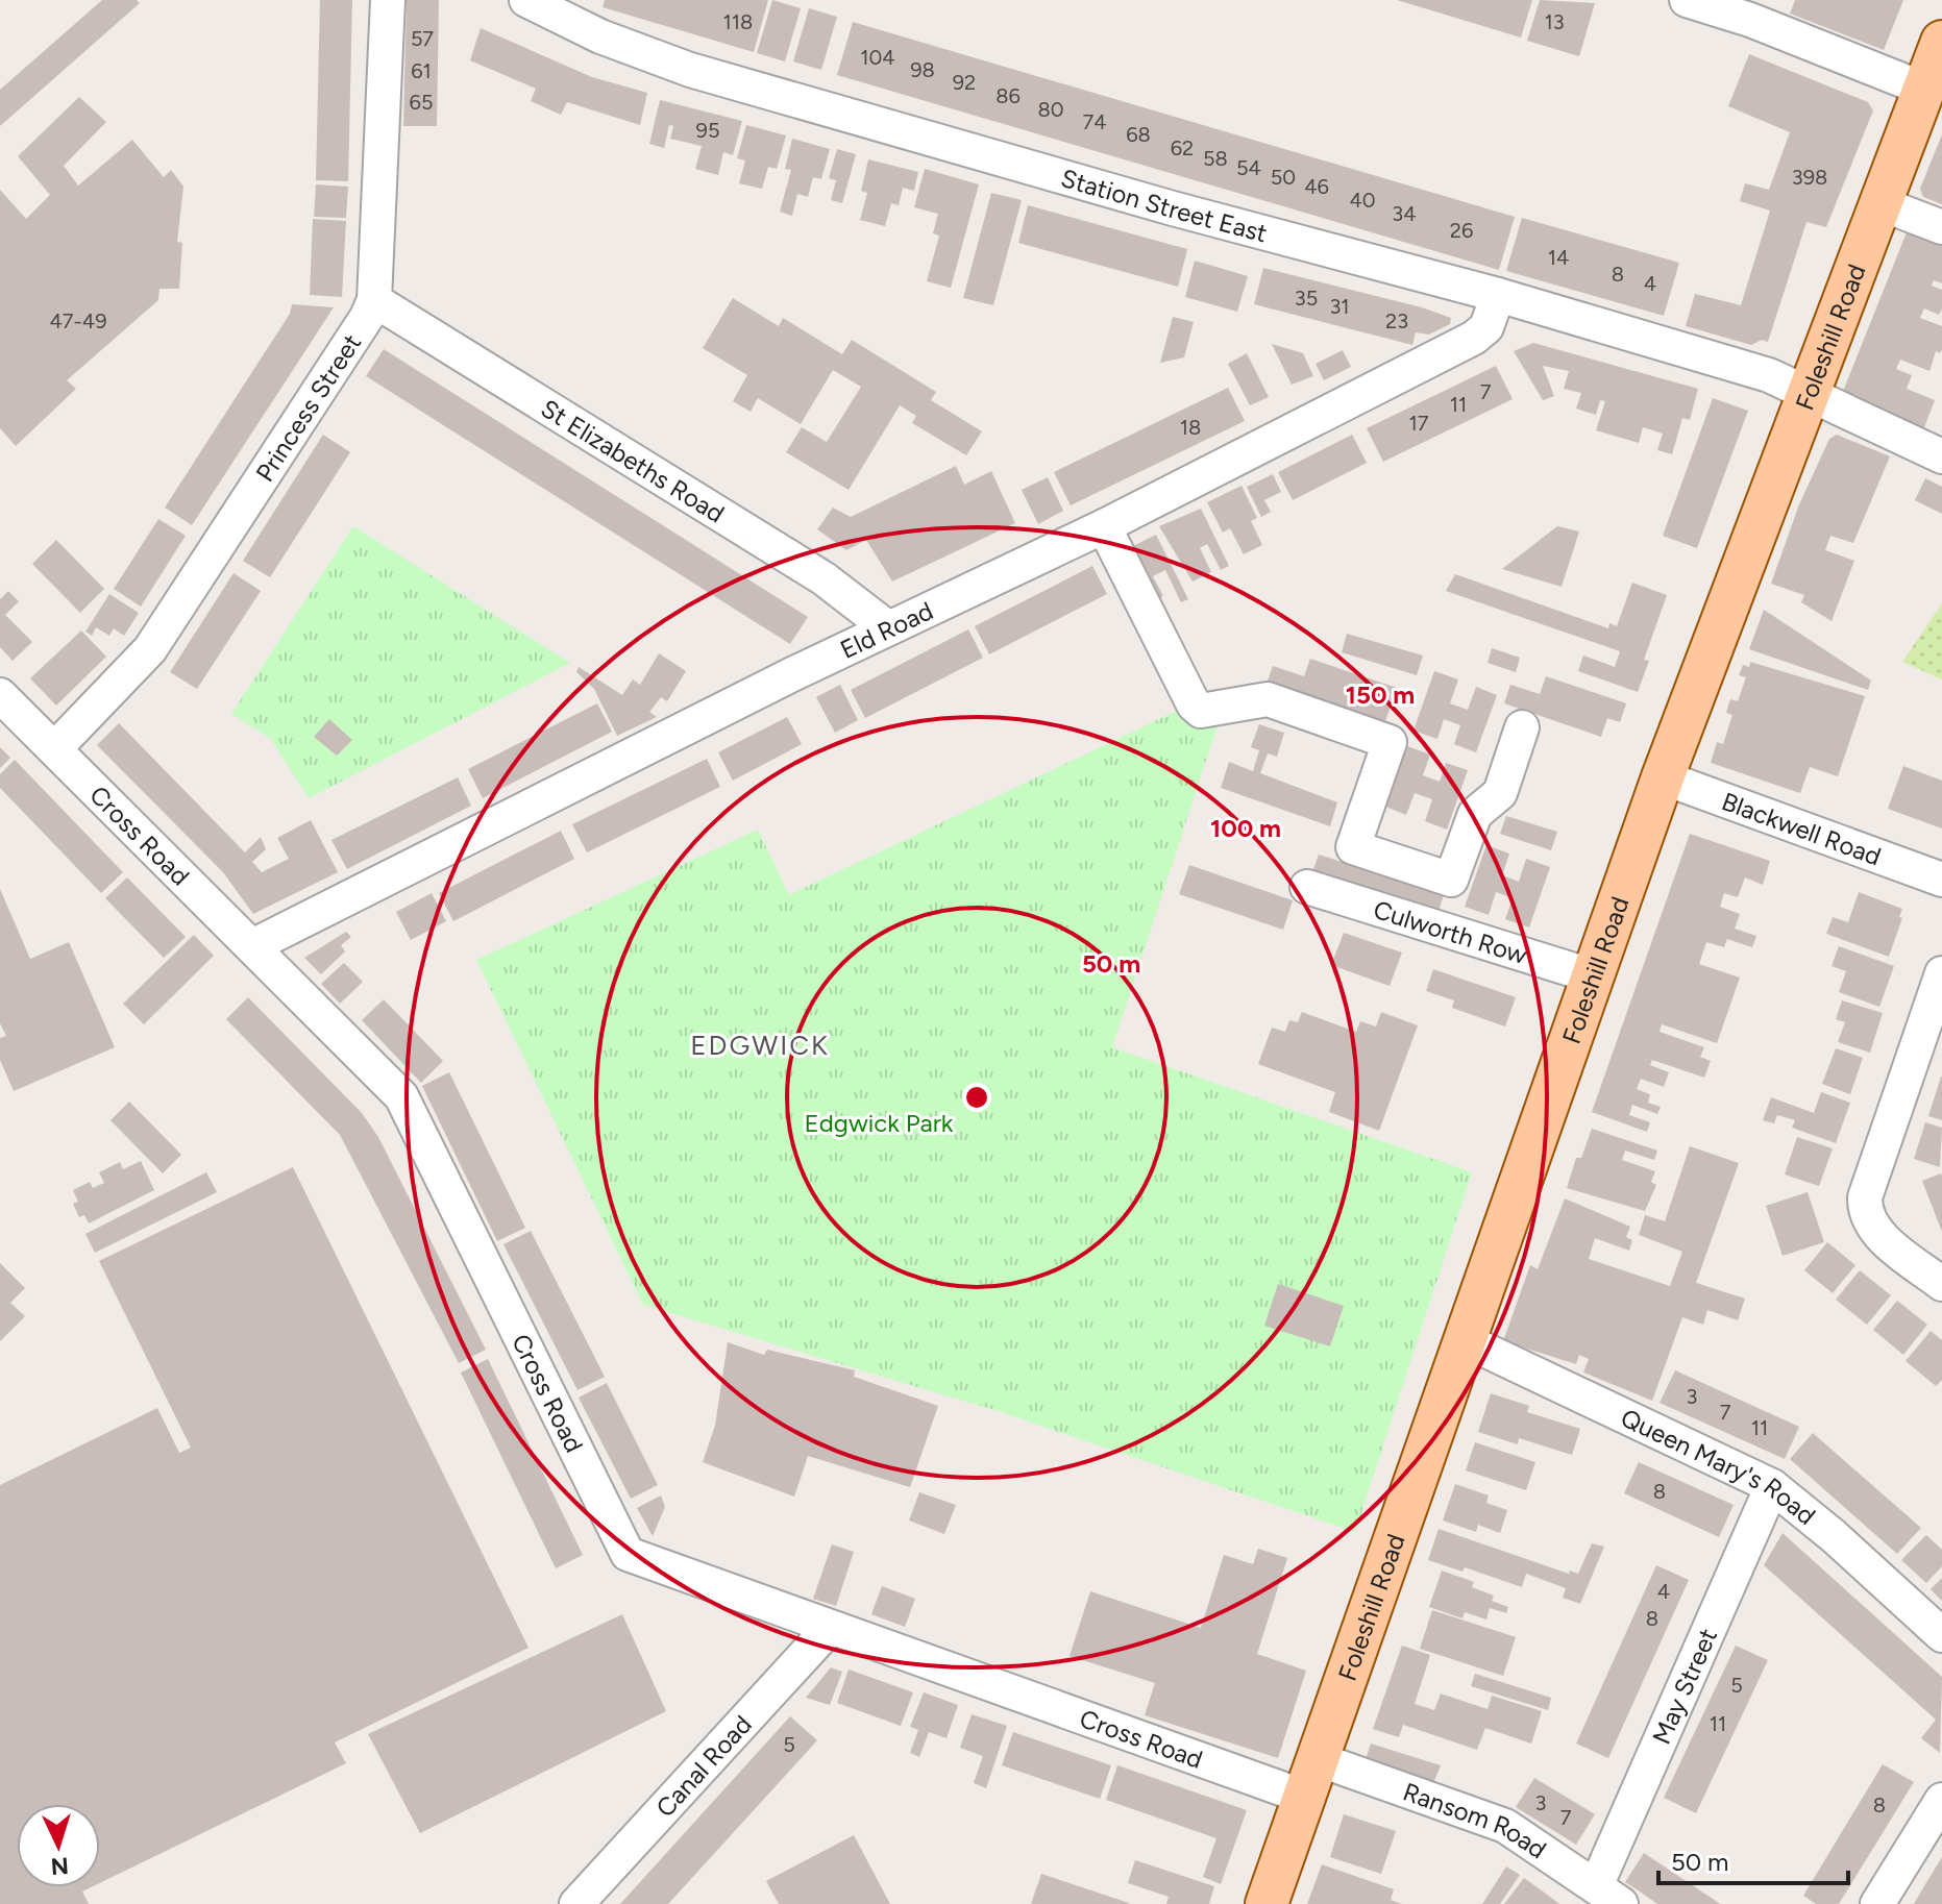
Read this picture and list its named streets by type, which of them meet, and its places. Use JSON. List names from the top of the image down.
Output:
{
  "streets": {
    "main road": ["Foleshill Road"],
    "street": [
      "Station Street East",
      "Princess Street",
      "St Elizabeths Road",
      "Eld Road",
      "Blackwell Road",
      "Cross Road",
      "Culworth Row",
      "Queen Mary's Road",
      "May Street",
      "Canal Road",
      "Ransom Road"
    ]
  },
  "crossings": [
    ["Station Street East", "Foleshill Road"],
    ["Station Street East", "Eld Road"],
    ["Foleshill Road", "Blackwell Road"],
    ["Foleshill Road", "Cross Road"],
    ["Foleshill Road", "Culworth Row"],
    ["Foleshill Road", "Queen Mary's Road"],
    ["Foleshill Road", "Ransom Road"],
    ["Princess Street", "St Elizabeths Road"],
    ["Princess Street", "Cross Road"],
    ["St Elizabeths Road", "Eld Road"],
    ["Eld Road", "Cross Road"],
    ["Cross Road", "Canal Road"],
    ["Cross Road", "Ransom Road"],
    ["Queen Mary's Road", "May Street"],
    ["May Street", "Ransom Road"]
  ],
  "districts": ["EDGWICK"],
  "parks": ["Edgwick Park"],
  "house_numbers": [
    "118",
    "13",
    "57",
    "104",
    "98",
    "61",
    "92",
    "86",
    "65",
    "80",
    "74",
    "95",
    "68",
    "62",
    "58",
    "54",
    "50",
    "398",
    "46",
    "40",
    "34",
    "26",
    "14",
    "8",
    "4",
    "35",
    "31",
    "47-49",
    "23",
    "7",
    "11",
    "17",
    "18",
    "3",
    "7",
    "11",
    "8",
    "4",
    "8",
    "5",
    "11",
    "5",
    "3",
    "8",
    "7"
  ],
  "scale_bar": "50 m",
  "north": "bottom",
  "rings": ["150 m", "100 m", "50 m"]
}
